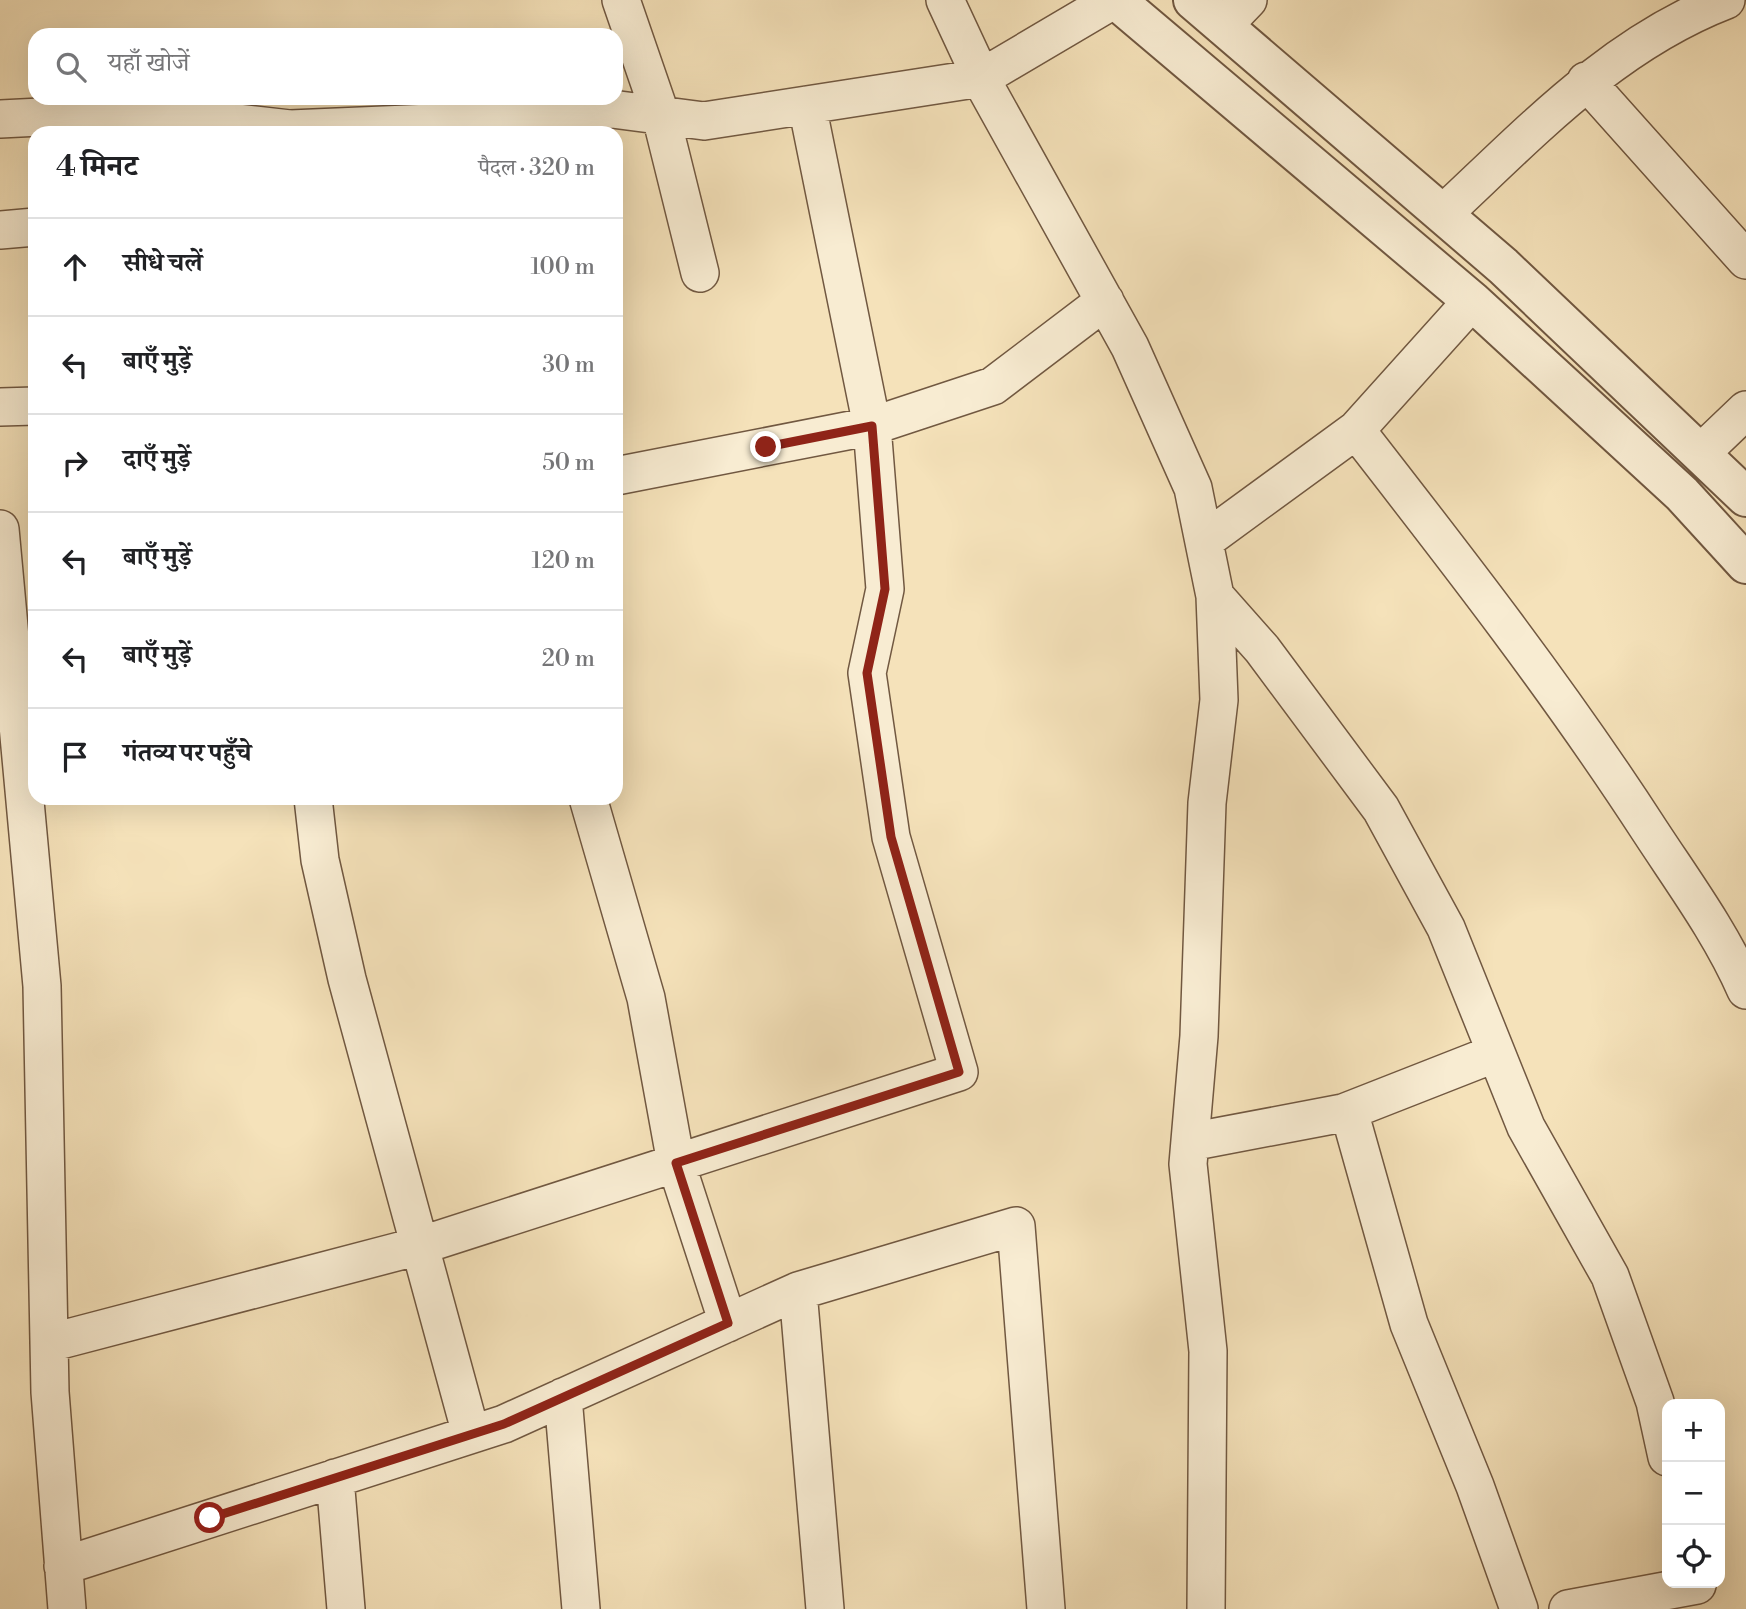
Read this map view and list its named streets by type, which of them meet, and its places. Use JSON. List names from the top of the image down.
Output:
{
  "page": {
    "search": "यहाँ खोजें",
    "heading": ["4 मिनट", "पैदल · 320 m"],
    "list": [
      ["सीधे चलें", "100 m"],
      ["बाएँ मुड़ें", "30 m"],
      ["दाएँ मुड़ें", "50 m"],
      ["बाएँ मुड़ें", "120 m"],
      ["बाएँ मुड़ें", "20 m"],
      "गंतव्य पर पहुँचे"
    ],
    "map_buttons": ["+", "−"]
  }
}
